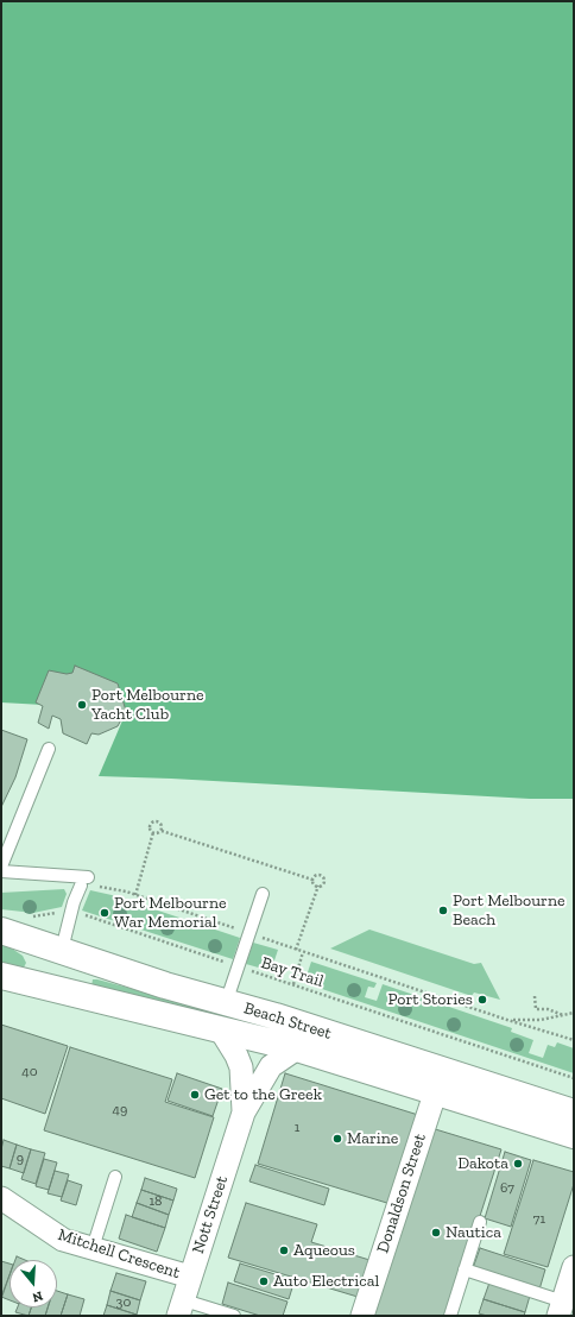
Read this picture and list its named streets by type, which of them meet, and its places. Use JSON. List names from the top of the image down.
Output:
{
  "streets": {
    "street": [
      "Beach Street",
      "Donaldson Street",
      "Nott Street",
      "Mitchell Crescent"
    ],
    "path": ["Bay Trail"]
  },
  "crossings": [
    ["Beach Street", "Donaldson Street"],
    ["Beach Street", "Nott Street"],
    ["Nott Street", "Mitchell Crescent"]
  ],
  "places": [
    "Port Melbourne Yacht Club",
    "Port Melbourne Beach",
    "Port Melbourne War Memorial",
    "Port Stories",
    "Get to the Greek",
    "Marine",
    "Dakota",
    "Nautica",
    "Aqueous",
    "Auto Electrical"
  ],
  "house_numbers": [
    "40",
    "49",
    "1",
    "9",
    "67",
    "18",
    "71",
    "30"
  ],
  "north": "bottom"
}
